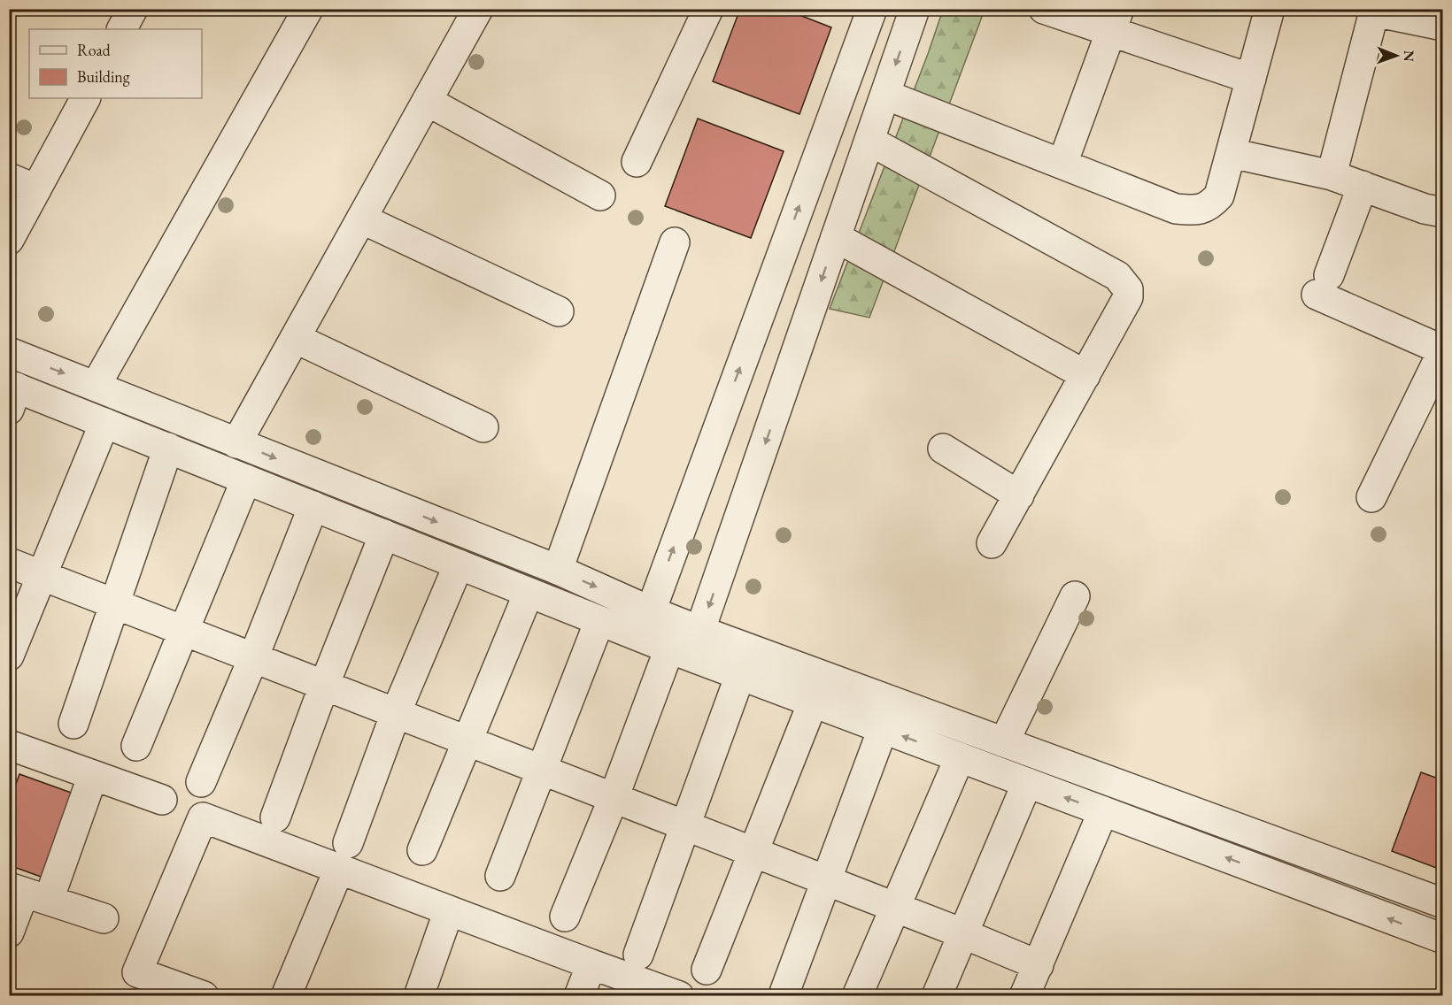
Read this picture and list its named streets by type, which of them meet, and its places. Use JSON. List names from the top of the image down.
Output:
{
  "legend": ["Road", "Building"],
  "north": "right"
}
